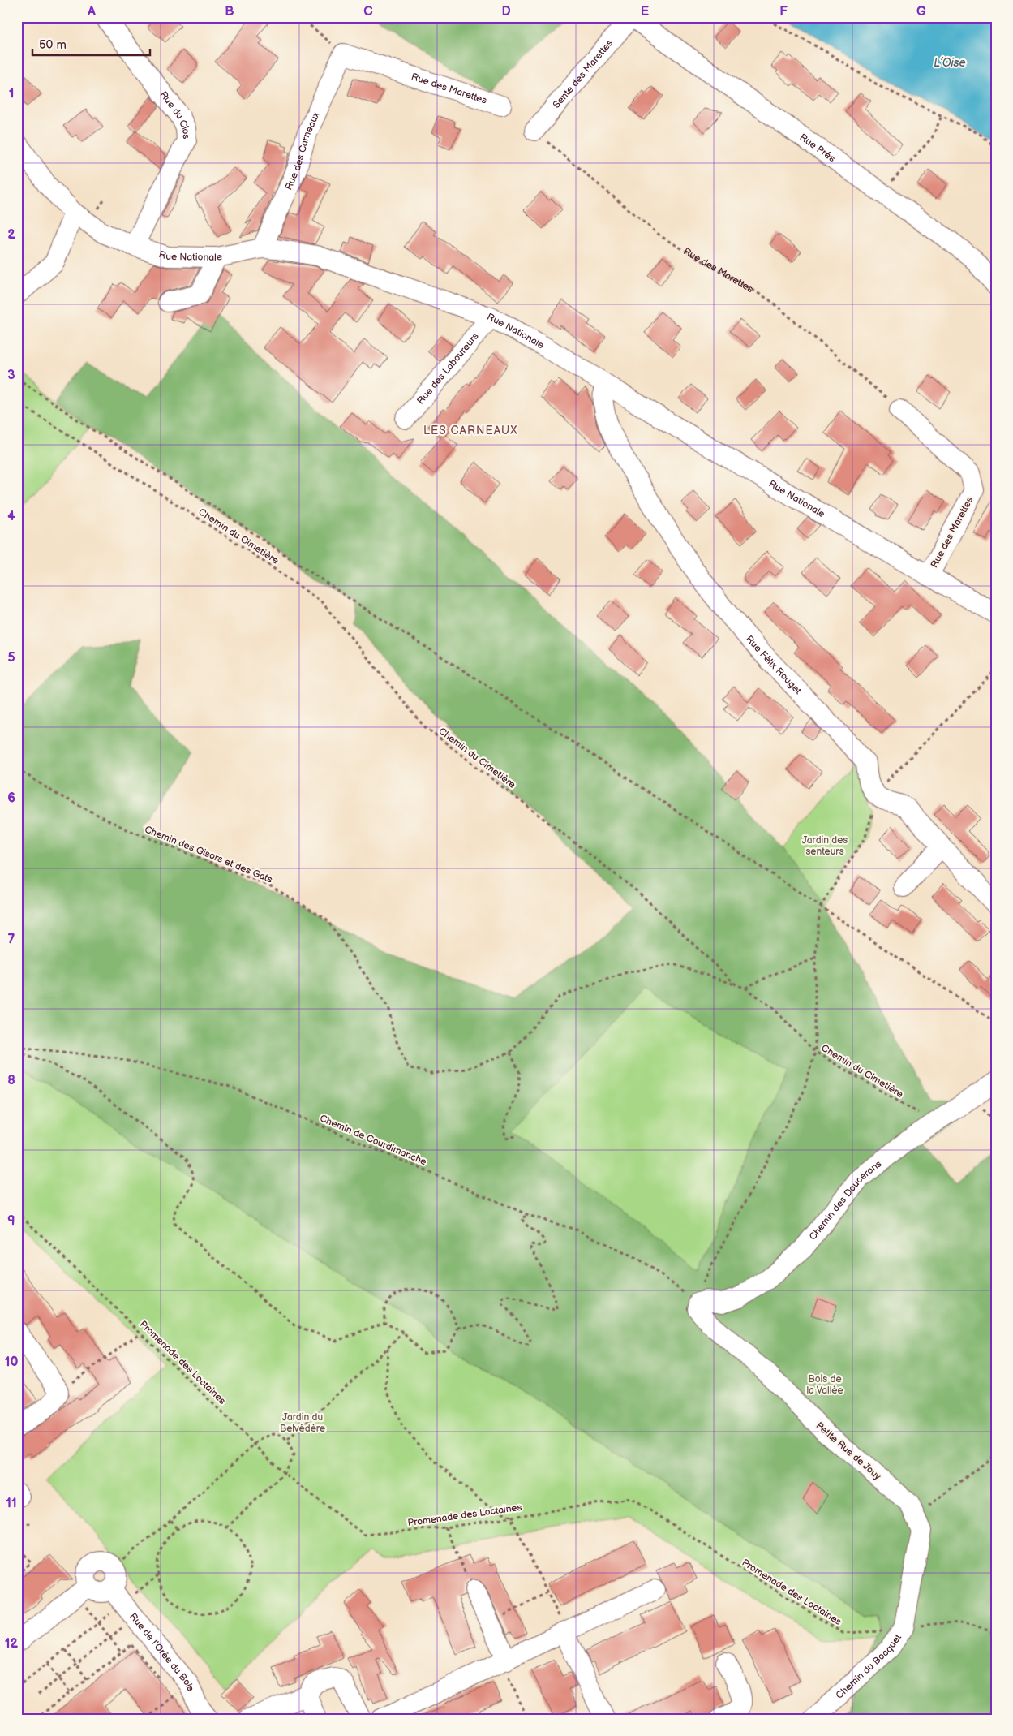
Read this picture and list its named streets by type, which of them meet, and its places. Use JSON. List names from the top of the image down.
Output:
{
  "streets": {
    "street": [
      "Sente des Marettes",
      "Rue des Marettes",
      "Rue du Clos",
      "Rue Prés",
      "Rue des Carneaux",
      "Rue Nationale",
      "Rue des Laboureurs",
      "Rue Félix Rouget",
      "Chemin des Doucerons",
      "Petite Rue de Jouy",
      "Rue de l'Orée du Bois",
      "Chemin du Bocquet"
    ],
    "path": [
      "Chemin du Cimetière",
      "Chemin des Gisors et des Gats",
      "Chemin de Courdimanche",
      "Promenade des Loctaines"
    ]
  },
  "crossings": [
    ["Sente des Marettes", "Rue des Marettes"],
    ["Sente des Marettes", "Rue Prés"],
    ["Rue des Marettes", "Rue des Carneaux"],
    ["Rue des Marettes", "Rue Nationale"],
    ["Rue du Clos", "Rue Nationale"],
    ["Rue des Carneaux", "Rue Nationale"],
    ["Rue Nationale", "Rue des Laboureurs"],
    ["Rue Nationale", "Rue Félix Rouget"],
    ["Chemin du Cimetière", "Chemin des Gisors et des Gats"],
    ["Chemin du Cimetière", "Chemin des Doucerons"],
    ["Chemin de Courdimanche", "Chemin des Doucerons"],
    ["Chemin de Courdimanche", "Petite Rue de Jouy"],
    ["Chemin des Doucerons", "Petite Rue de Jouy"],
    ["Promenade des Loctaines", "Petite Rue de Jouy"],
    ["Promenade des Loctaines", "Chemin du Bocquet"],
    ["Petite Rue de Jouy", "Chemin du Bocquet"]
  ],
  "districts": ["LES CARNEAUX"],
  "water": ["L’Oise"],
  "parks": ["Jardin des senteurs", "Bois de la Vallée", "Jardin du Belvédère"],
  "scale_bar": "50 m",
  "grid": {
    "columns": [
      "A",
      "B",
      "C",
      "D",
      "E",
      "F",
      "G"
    ],
    "rows": [
      "1",
      "2",
      "3",
      "4",
      "5",
      "6",
      "7",
      "8",
      "9",
      "10",
      "11",
      "12"
    ]
  }
}
